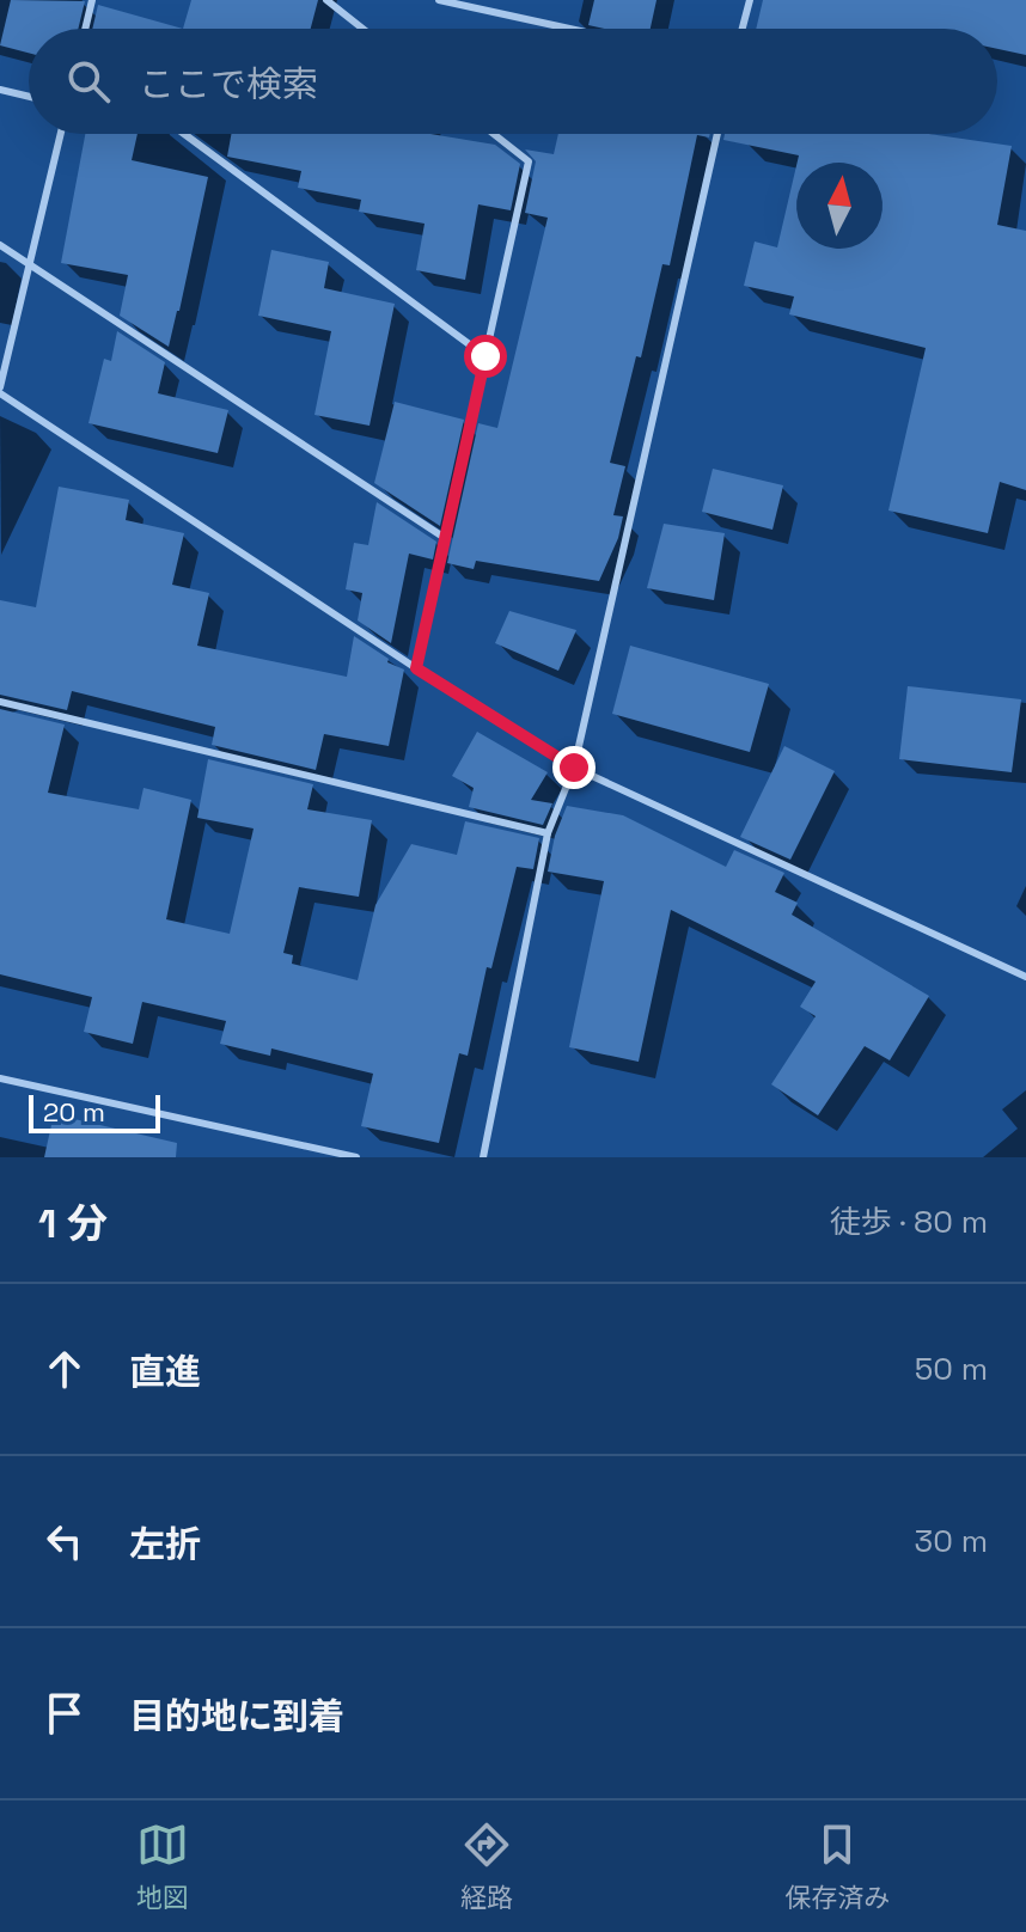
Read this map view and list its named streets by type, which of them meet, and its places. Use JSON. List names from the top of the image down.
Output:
{
  "scale_bar": "20 m",
  "north": "top",
  "page": {
    "search": "ここで検索",
    "scale": "20 m",
    "heading": ["1 分", "徒歩 · 80 m"],
    "list": [
      ["直進", "50 m"],
      ["左折", "30 m"],
      "目的地に到着"
    ],
    "nav": ["地図", "経路", "保存済み"]
  }
}
